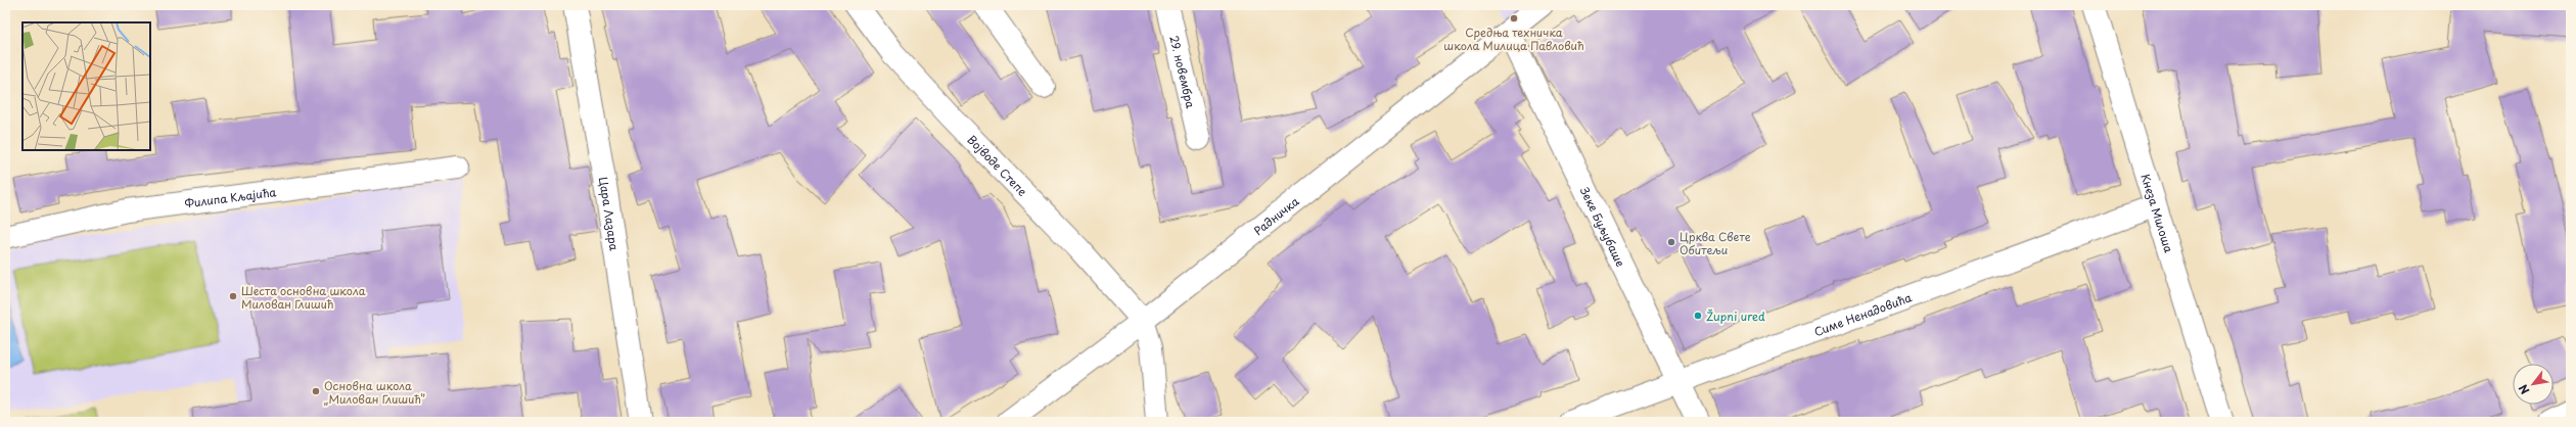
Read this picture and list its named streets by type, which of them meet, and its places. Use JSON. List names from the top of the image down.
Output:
{
  "streets": {
    "street": [
      "29. новембра",
      "Војводе Степе",
      "Филипа Кљајића",
      "Цара Лазара",
      "Кнеза Милоша",
      "Радничка",
      "Зеке Буљубаше",
      "Симе Ненадовића"
    ]
  },
  "crossings": [
    ["Војводе Степе", "Радничка"],
    ["Кнеза Милоша", "Симе Ненадовића"],
    ["Радничка", "Зеке Буљубаше"],
    ["Зеке Буљубаше", "Симе Ненадовића"]
  ],
  "places": [
    "Средња техничка школа Милица Павловић",
    "Црква Свете Обитељи",
    "Шеста основна школа Милован Глишић",
    "Župni ured",
    "Основна школа „Милован Глишић”"
  ],
  "north": "bottom left"
}
